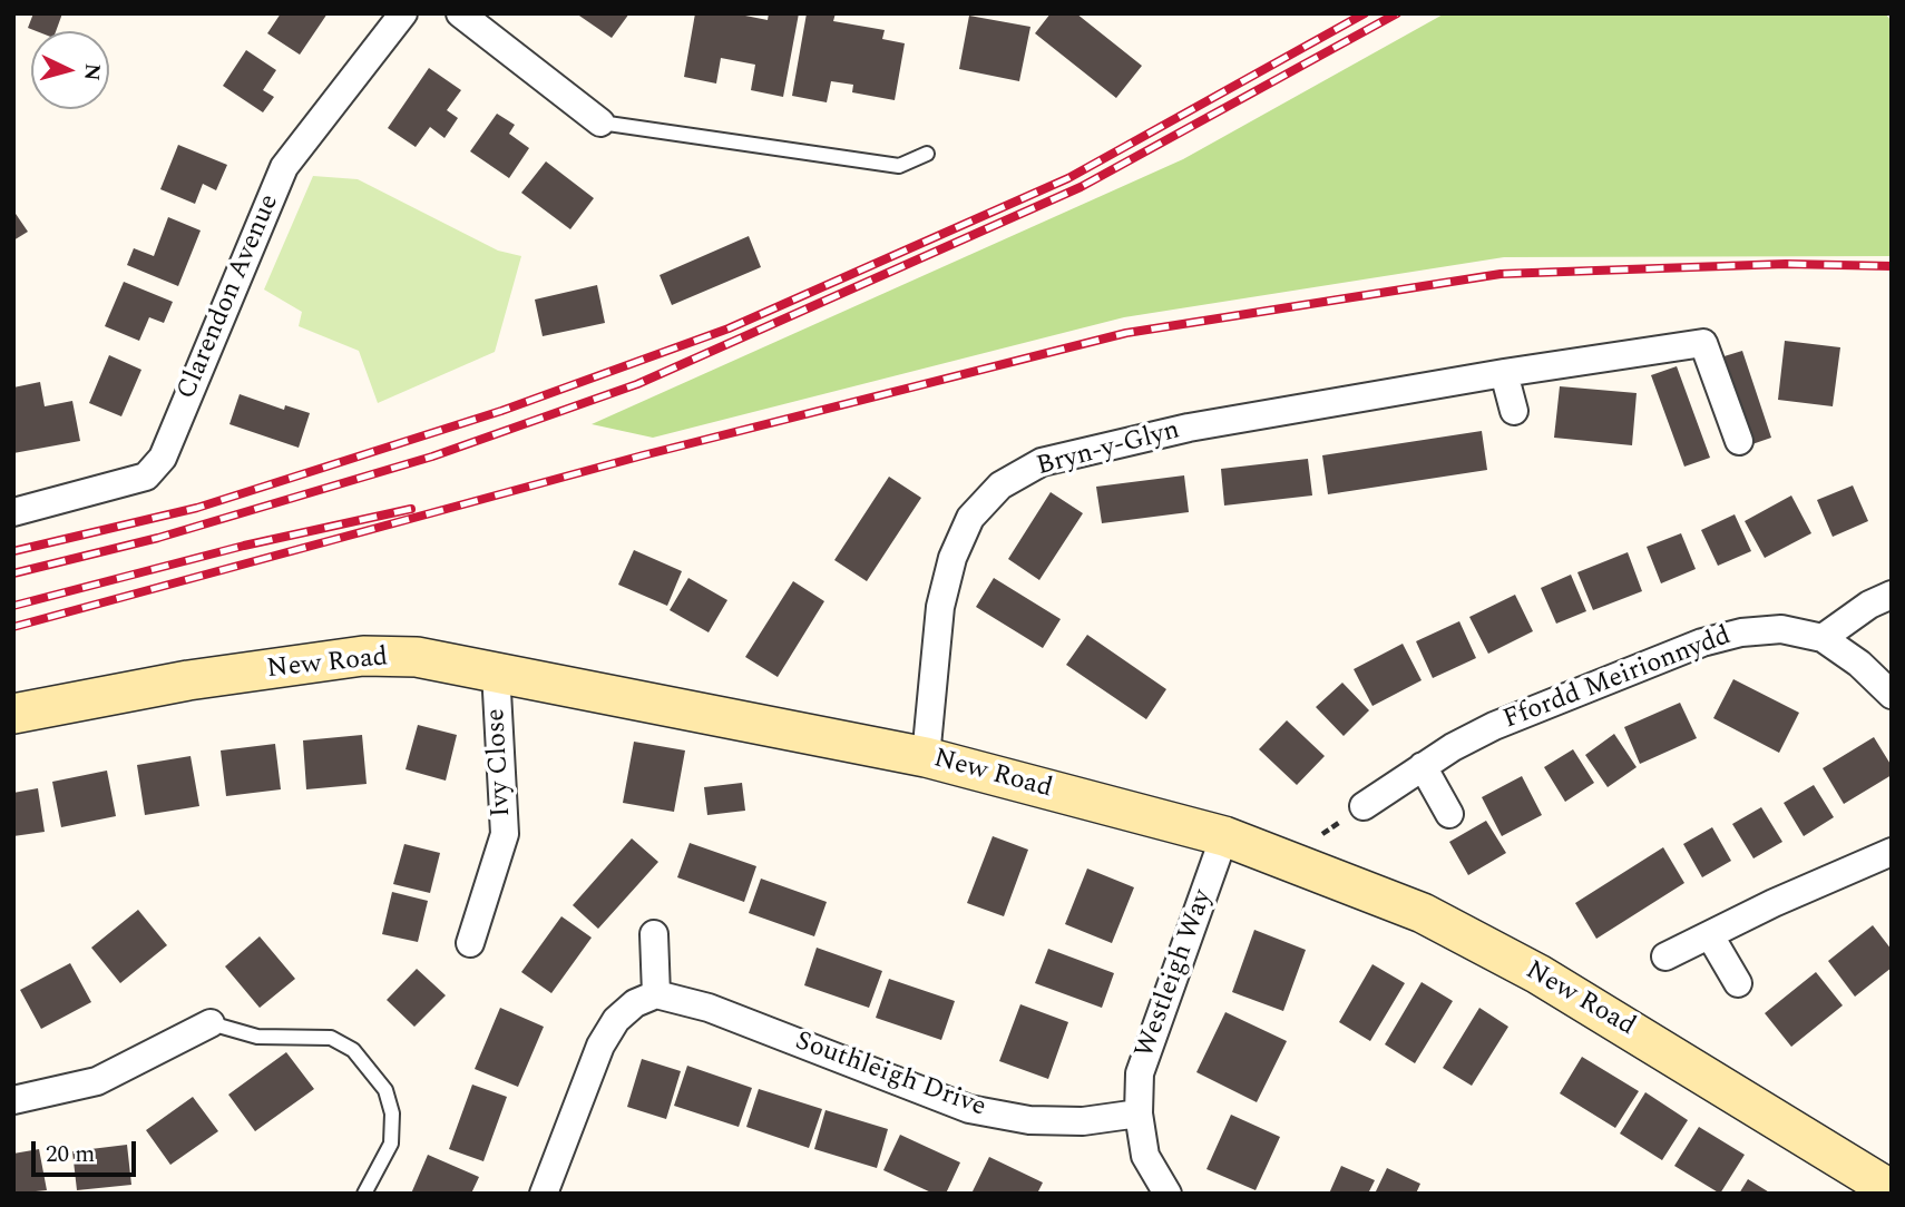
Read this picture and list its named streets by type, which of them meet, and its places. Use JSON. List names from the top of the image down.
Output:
{
  "streets": {
    "main road": ["New Road"],
    "street": [
      "Clarendon Avenue",
      "Bryn-y-Glyn",
      "Ffordd Meirionnydd",
      "Ivy Close",
      "Westleigh Way",
      "Southleigh Drive"
    ]
  },
  "crossings": [
    ["Bryn-y-Glyn", "New Road"],
    ["New Road", "Ivy Close"],
    ["New Road", "Westleigh Way"],
    ["Westleigh Way", "Southleigh Drive"]
  ],
  "scale_bar": "20 m",
  "north": "right"
}
